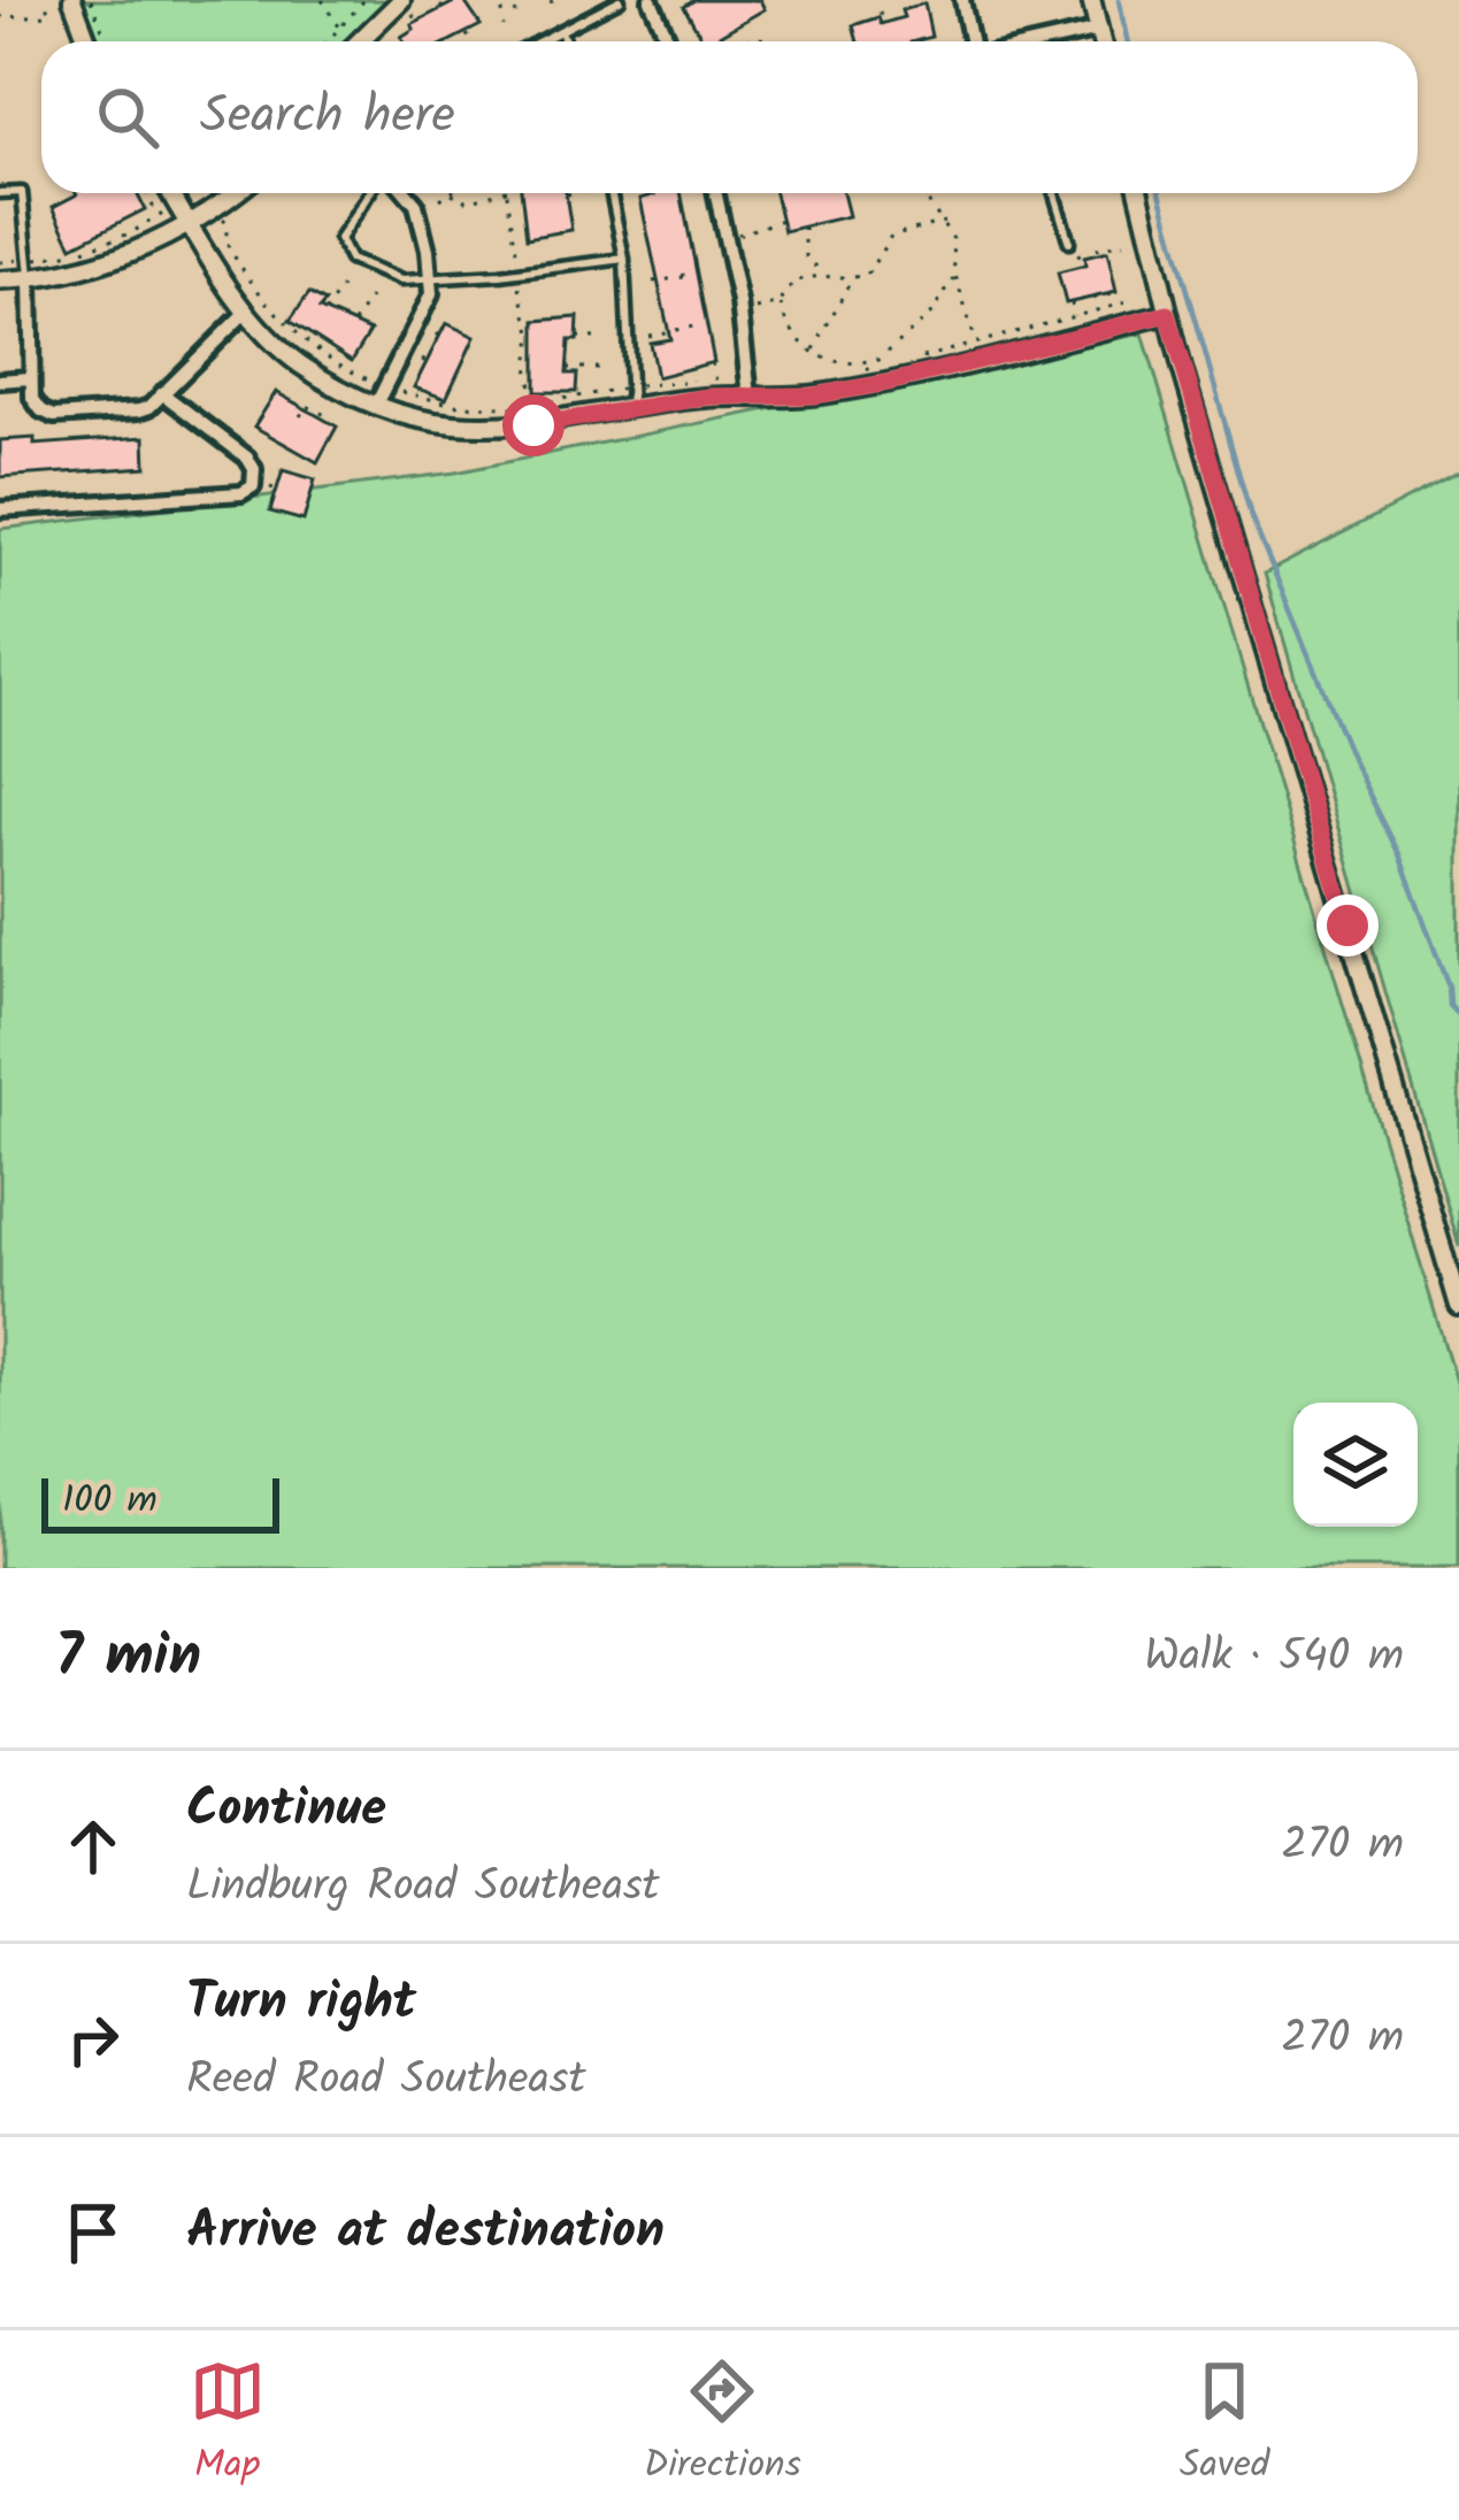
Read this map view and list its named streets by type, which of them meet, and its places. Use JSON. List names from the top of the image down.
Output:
{
  "scale_bar": "100 m",
  "page": {
    "search": "Search here",
    "scale": "100 m",
    "heading": ["7 min", "Walk · 540 m"],
    "list": [
      ["Continue", "Lindburg Road Southeast", "270 m"],
      ["Turn right", "Reed Road Southeast", "270 m"],
      "Arrive at destination"
    ],
    "nav": ["Map", "Directions", "Saved"]
  }
}
